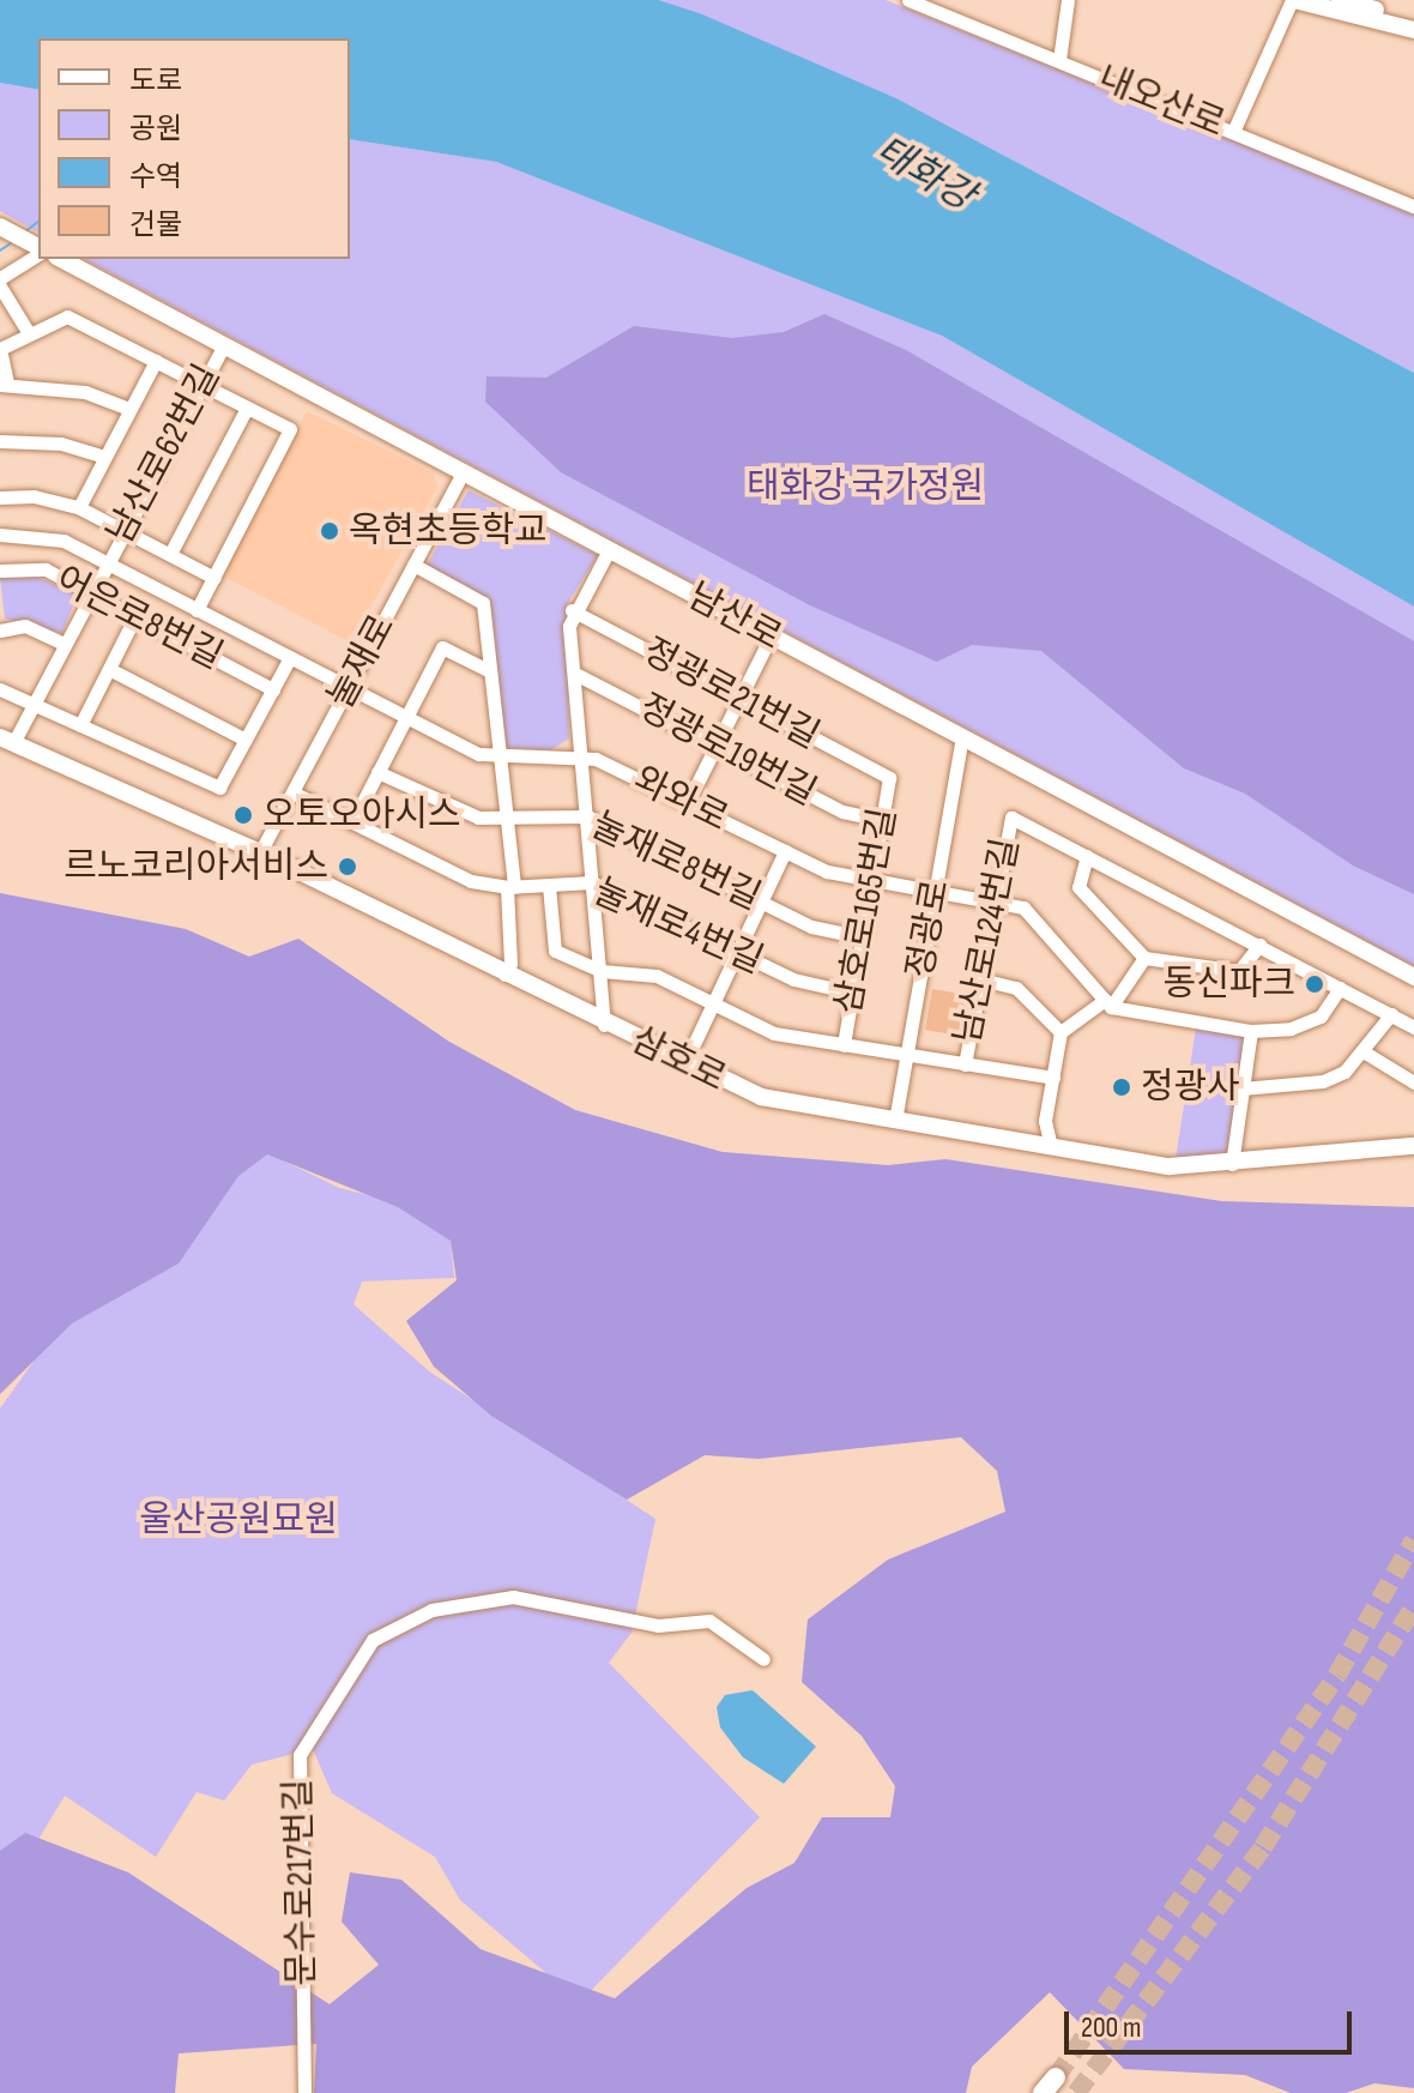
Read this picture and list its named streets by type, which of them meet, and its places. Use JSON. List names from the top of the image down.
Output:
{
  "streets": {
    "main road": ["남산로", "삼호로"],
    "street": [
      "내오산로",
      "남산로62번길",
      "어은로8번길",
      "눌재로",
      "정광로21번길",
      "정광로19번길",
      "와와로",
      "눌재로8번길",
      "삼호로165번길",
      "눌재로4번길",
      "정광로",
      "남산로124번길",
      "문수로217번길"
    ]
  },
  "crossings": [
    ["남산로62번길", "남산로"],
    ["남산로62번길", "어은로8번길"],
    ["남산로62번길", "와와로"],
    ["남산로62번길", "삼호로"],
    ["남산로", "눌재로"],
    ["남산로", "정광로"],
    ["눌재로", "와와로"],
    ["눌재로", "눌재로4번길"],
    ["눌재로", "삼호로"],
    ["정광로21번길", "삼호로165번길"],
    ["정광로19번길", "삼호로165번길"],
    ["와와로", "삼호로165번길"],
    ["와와로", "정광로"],
    ["와와로", "남산로124번길"],
    ["눌재로8번길", "삼호로165번길"],
    ["삼호로165번길", "눌재로4번길"],
    ["정광로", "삼호로"]
  ],
  "water": ["태화강"],
  "parks": ["태화강 국가정원", "울산공원묘원"],
  "places": [
    "옥현초등학교",
    "오토오아시스",
    "르노코리아서비스",
    "동신파크",
    "정광사"
  ],
  "legend": [
    "도로",
    "공원",
    "수역",
    "건물"
  ],
  "scale_bar": "200 m"
}
